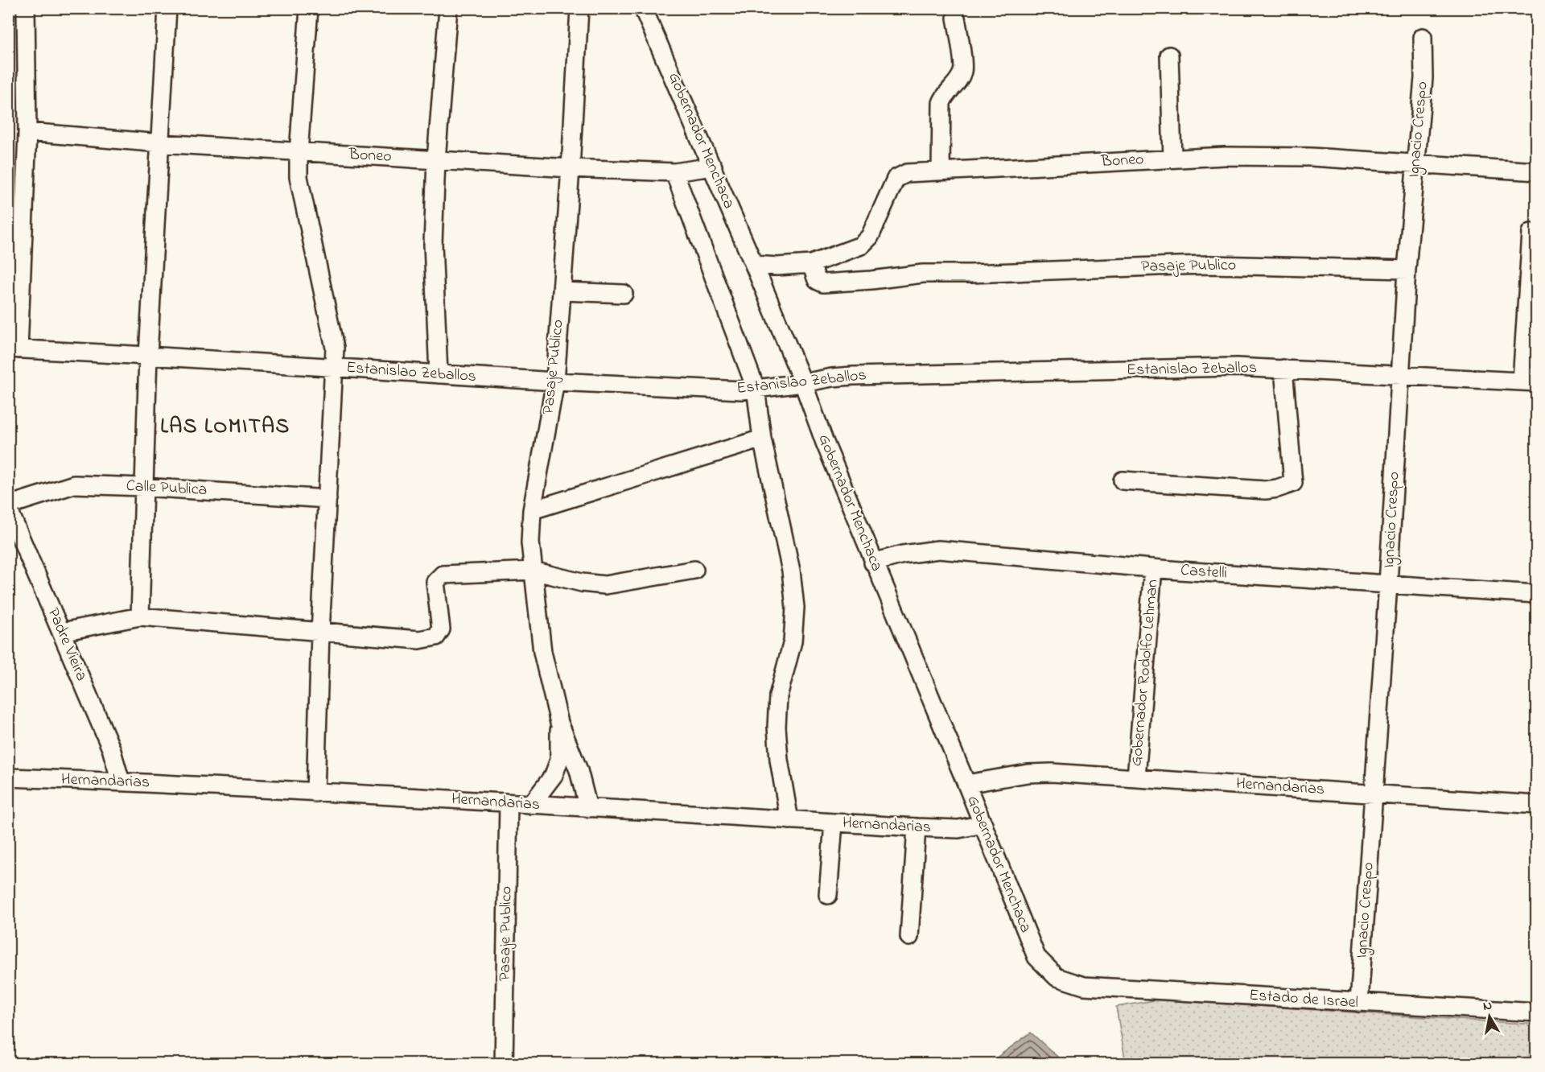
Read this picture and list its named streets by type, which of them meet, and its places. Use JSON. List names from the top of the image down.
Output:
{
  "streets": {
    "street": [
      "Ignacio Crespo",
      "Gobernador Menchaca",
      "Boneo",
      "Pasaje Publico",
      "Estanislao Zeballos",
      "Calle Publica",
      "Castelli",
      "Padre Vieira",
      "Gobernador Rodolfo Lehman",
      "Hernandarias",
      "Estado de Israel"
    ]
  },
  "crossings": [
    ["Ignacio Crespo", "Boneo"],
    ["Ignacio Crespo", "Pasaje Publico"],
    ["Ignacio Crespo", "Estanislao Zeballos"],
    ["Ignacio Crespo", "Castelli"],
    ["Ignacio Crespo", "Hernandarias"],
    ["Ignacio Crespo", "Estado de Israel"],
    ["Gobernador Menchaca", "Boneo"],
    ["Gobernador Menchaca", "Estanislao Zeballos"],
    ["Gobernador Menchaca", "Castelli"],
    ["Gobernador Menchaca", "Hernandarias"],
    ["Gobernador Menchaca", "Estado de Israel"],
    ["Boneo", "Pasaje Publico"],
    ["Pasaje Publico", "Estanislao Zeballos"],
    ["Pasaje Publico", "Hernandarias"],
    ["Calle Publica", "Padre Vieira"],
    ["Castelli", "Gobernador Rodolfo Lehman"],
    ["Padre Vieira", "Hernandarias"],
    ["Gobernador Rodolfo Lehman", "Hernandarias"]
  ],
  "districts": ["LAS LOMITAS"],
  "north": "top"
}
